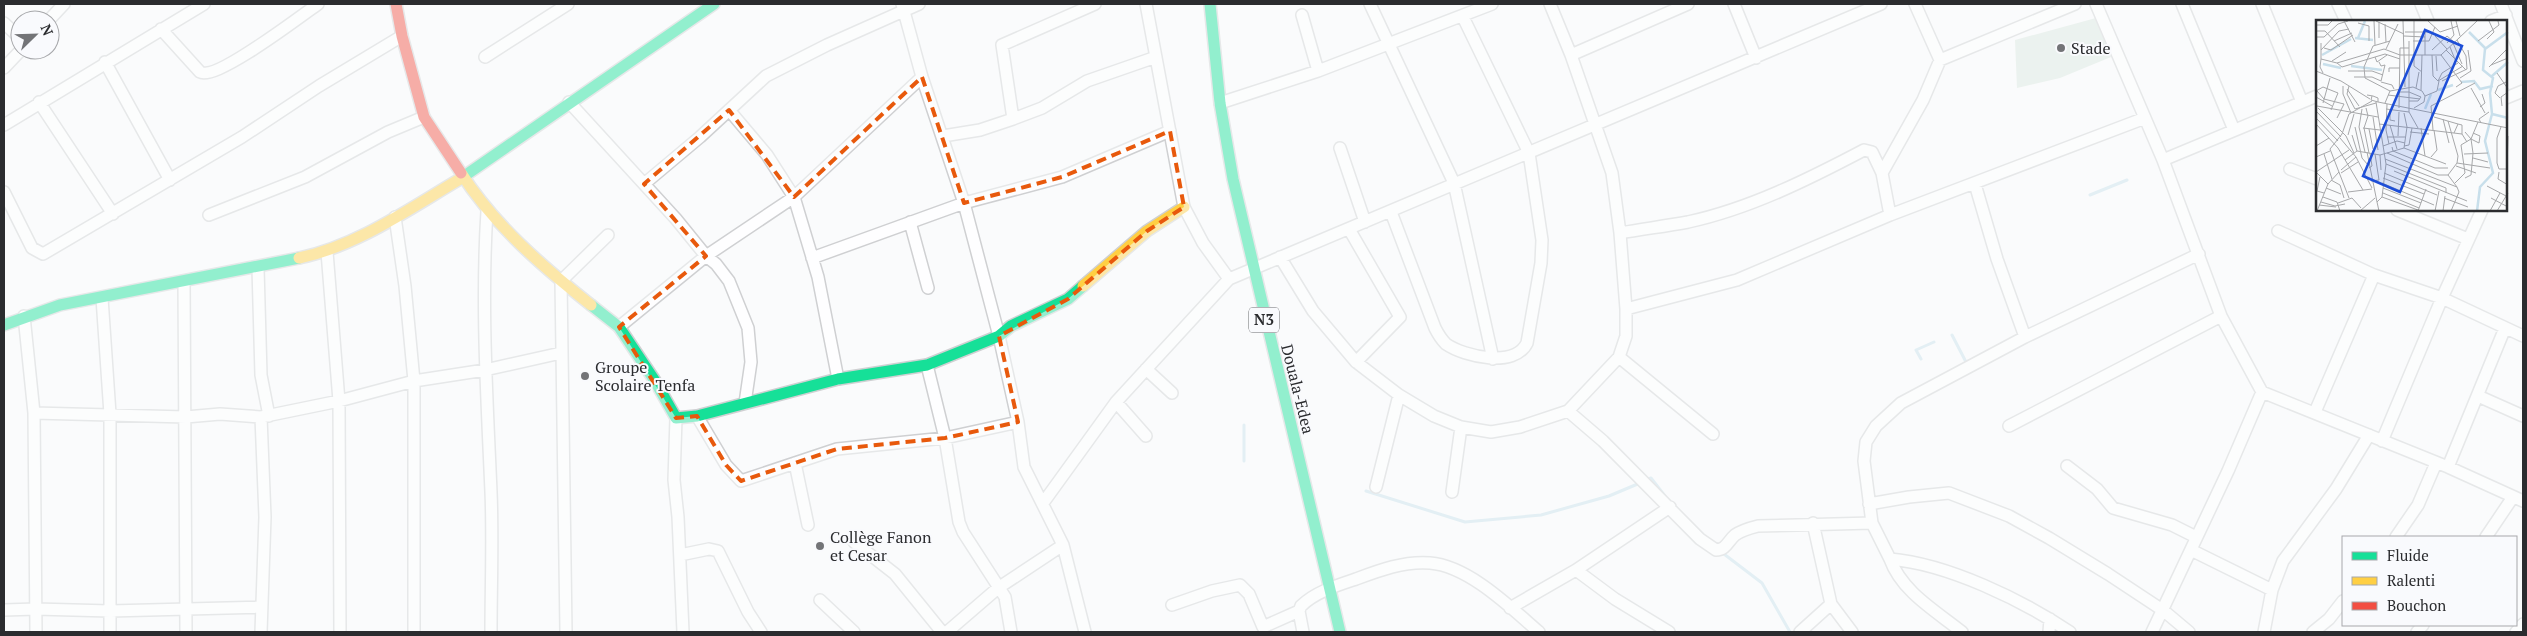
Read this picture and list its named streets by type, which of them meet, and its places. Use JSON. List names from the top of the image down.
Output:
{
  "streets": {
    "main road": ["N3", "Douala-Edea"]
  },
  "places": ["Stade", "Groupe Scolaire Tenfa", "Collège Fanon et Cesar"],
  "legend": ["Fluide", "Ralenti", "Bouchon"],
  "north": "top right"
}
